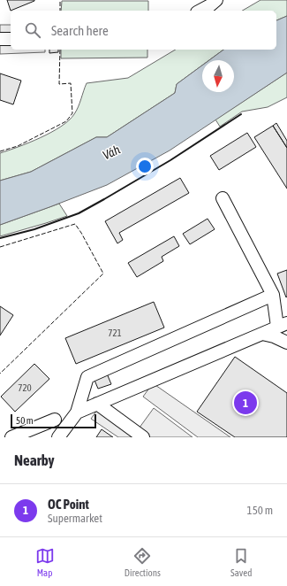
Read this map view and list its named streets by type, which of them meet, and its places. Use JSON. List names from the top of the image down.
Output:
{
  "water": ["Váh"],
  "house_numbers": ["721", "720"],
  "scale_bar": "50 m",
  "north": "bottom",
  "page": {
    "search": "Search here",
    "pins": "1",
    "scale": "50 m",
    "heading": "Nearby",
    "list": [
      {
        "mark": "1",
        "name": "OC Point",
        "note": "Supermarket",
        "value": "150 m"
      }
    ],
    "nav": ["Map", "Directions", "Saved"]
  }
}
